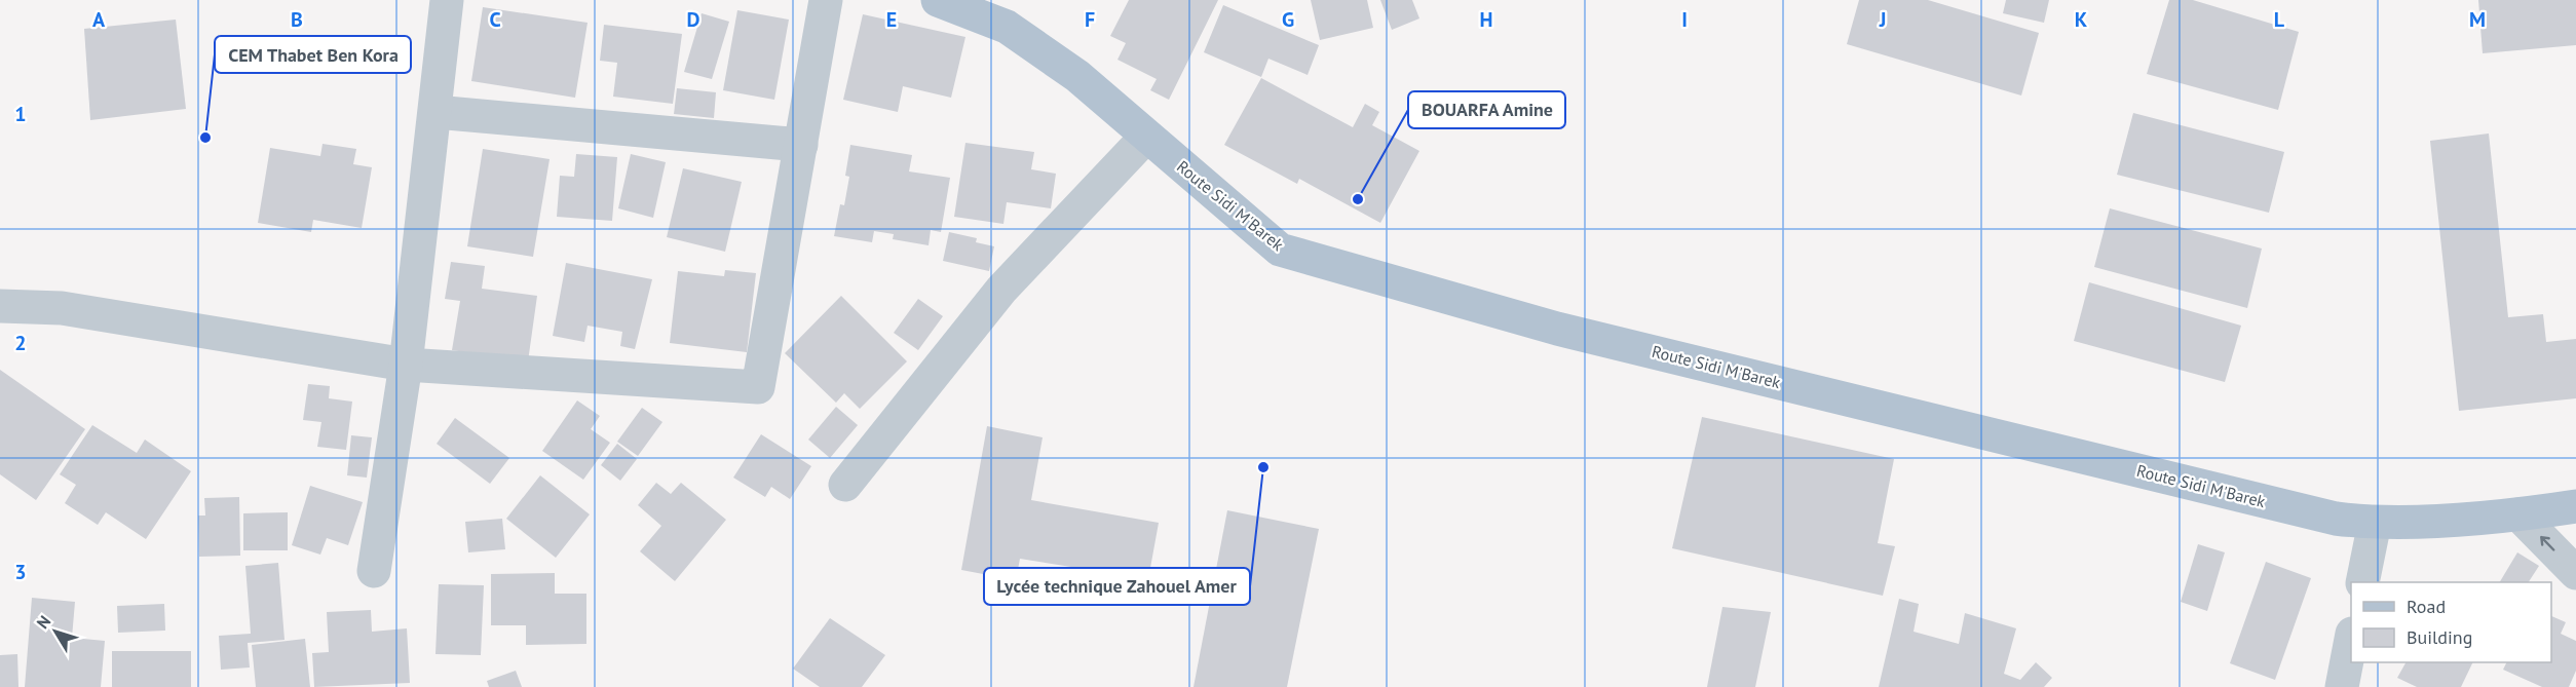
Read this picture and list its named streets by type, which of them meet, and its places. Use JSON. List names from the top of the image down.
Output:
{
  "streets": {
    "main road": ["Route Sidi M'Barek"]
  },
  "places": ["CEM Thabet Ben Kora", "BOUARFA Amine", "Lycée technique Zahouel Amer"],
  "legend": ["Road", "Building"],
  "north": "top left",
  "grid": {
    "columns": [
      "A",
      "B",
      "C",
      "D",
      "E",
      "F",
      "G",
      "H",
      "I",
      "J",
      "K",
      "L",
      "M"
    ],
    "rows": ["1", "2", "3"]
  }
}
